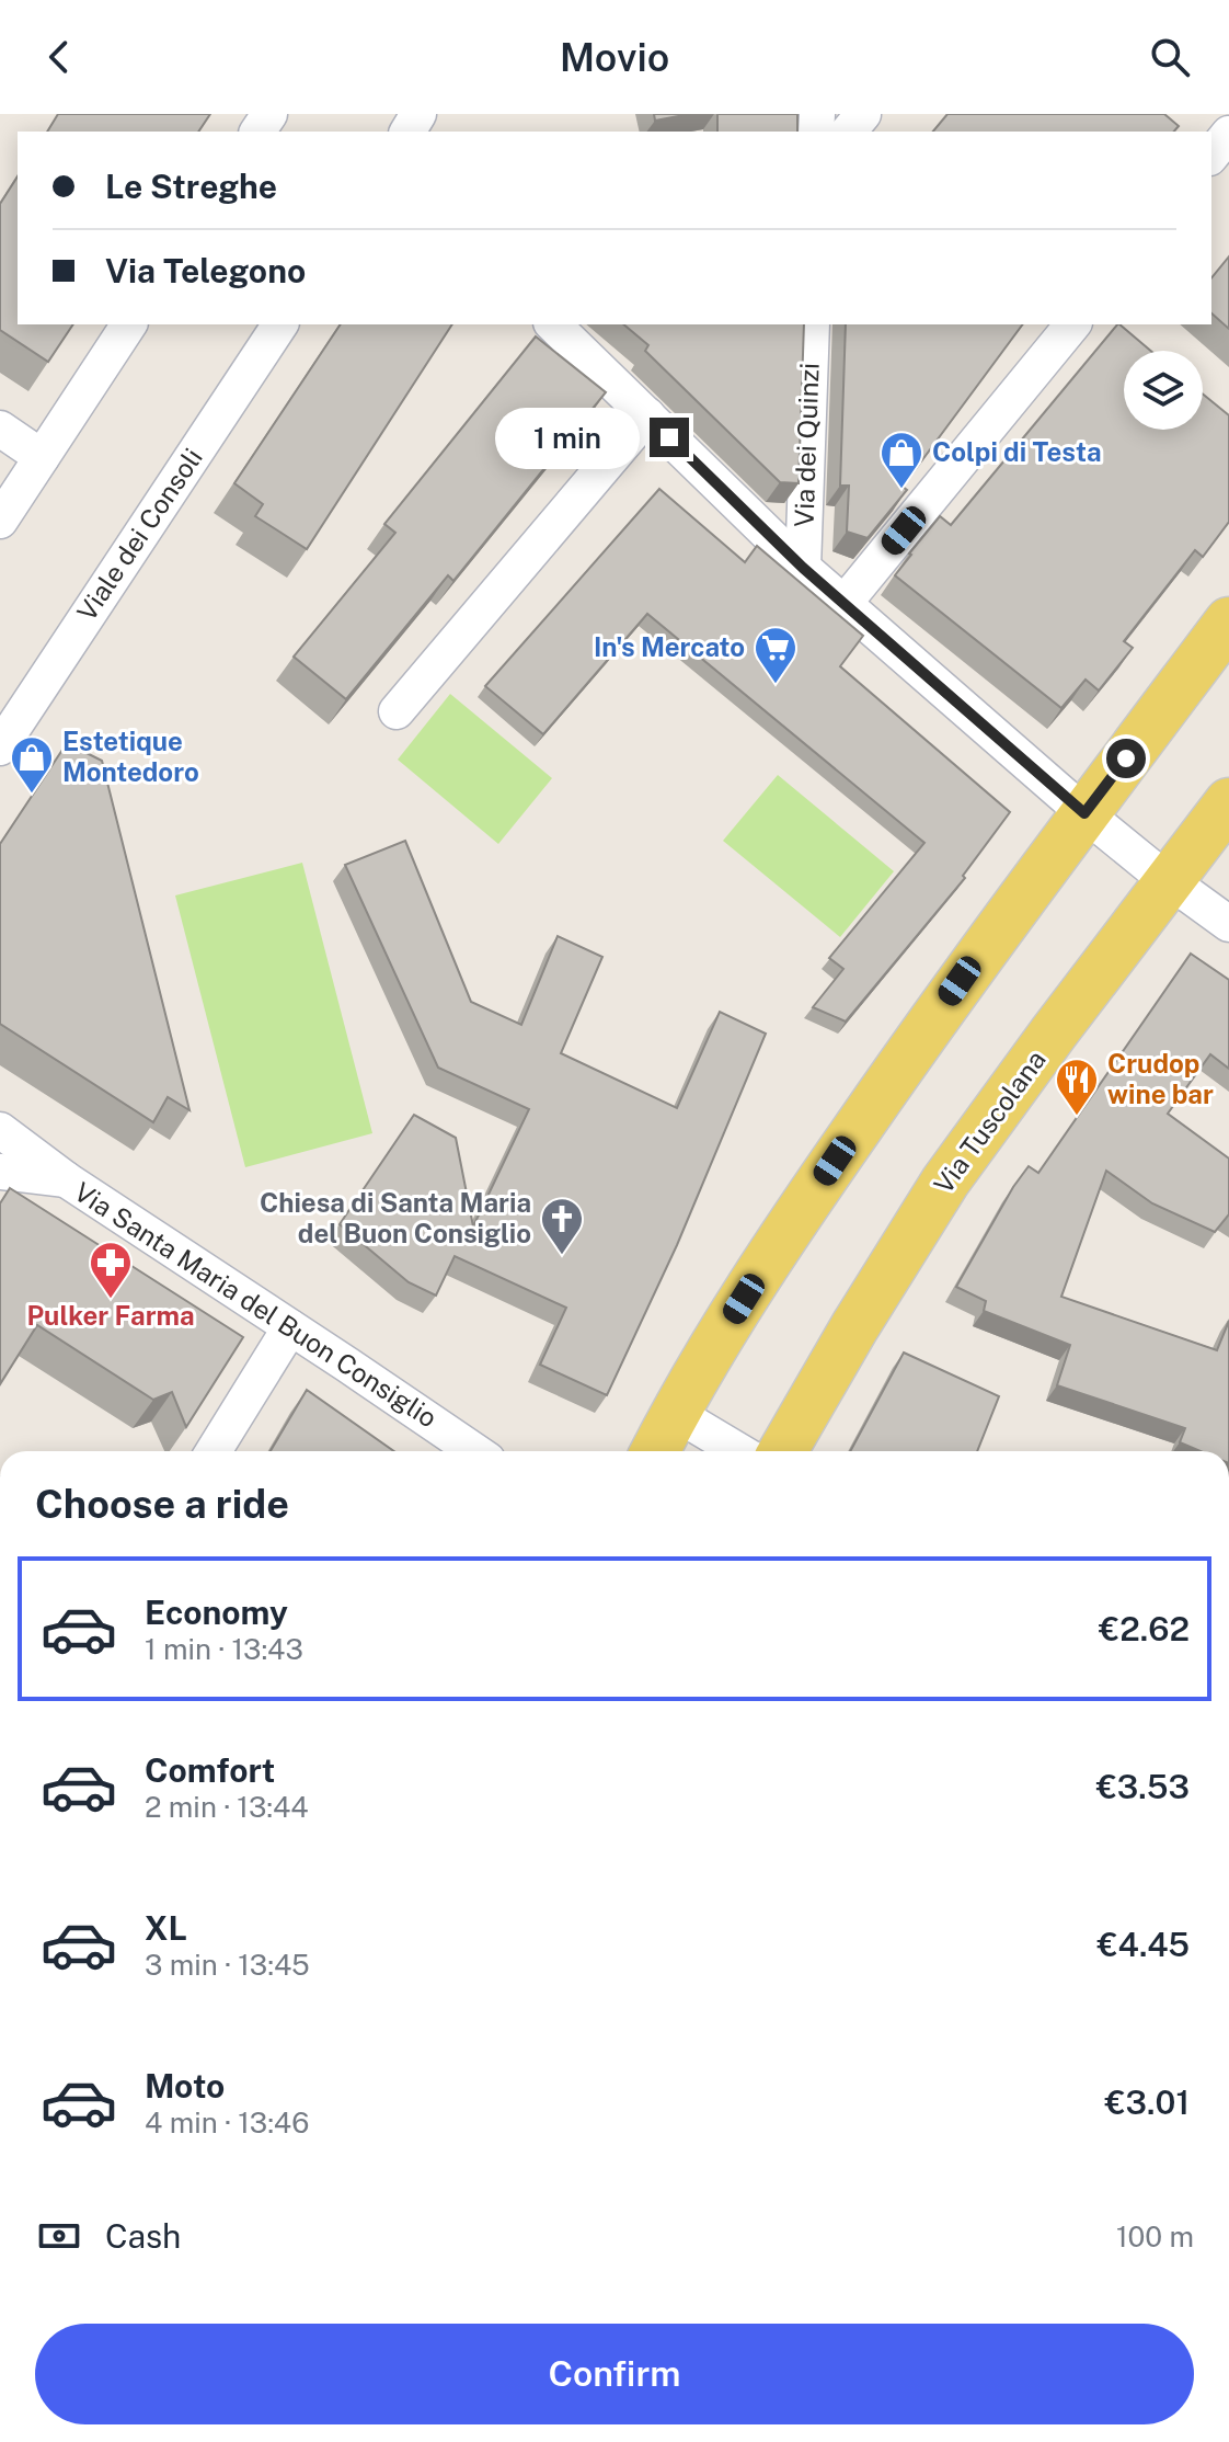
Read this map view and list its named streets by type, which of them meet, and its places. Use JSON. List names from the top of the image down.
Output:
{
  "streets": {
    "main road": ["Via Tuscolana"],
    "street": ["Via dei Quinzi", "Viale dei Consoli", "Via Santa Maria del Buon Consiglio"]
  },
  "places": {
    "shop": ["Colpi di Testa", "Estetique Montedoro"],
    "supermarket": ["In's Mercato"],
    "restaurant": ["Crudop wine bar"],
    "church": ["Chiesa di Santa Maria del Buon Consiglio"],
    "pharmacy": ["Pulker Farma"]
  },
  "page": {
    "header": "Movio",
    "banner": ["Le Streghe", "Via Telegono"],
    "bubble": "1 min",
    "heading": "Choose a ride",
    "list": [
      {
        "name": "Economy",
        "note": "1 min · 13:43",
        "value": "€2.62"
      },
      {
        "name": "Comfort",
        "note": "2 min · 13:44",
        "value": "€3.53"
      },
      {
        "name": "XL",
        "note": "3 min · 13:45",
        "value": "€4.45"
      },
      {
        "name": "Moto",
        "note": "4 min · 13:46",
        "value": "€3.01"
      }
    ],
    "pay": ["Cash", "100 m"],
    "buttons": "Confirm"
  }
}
